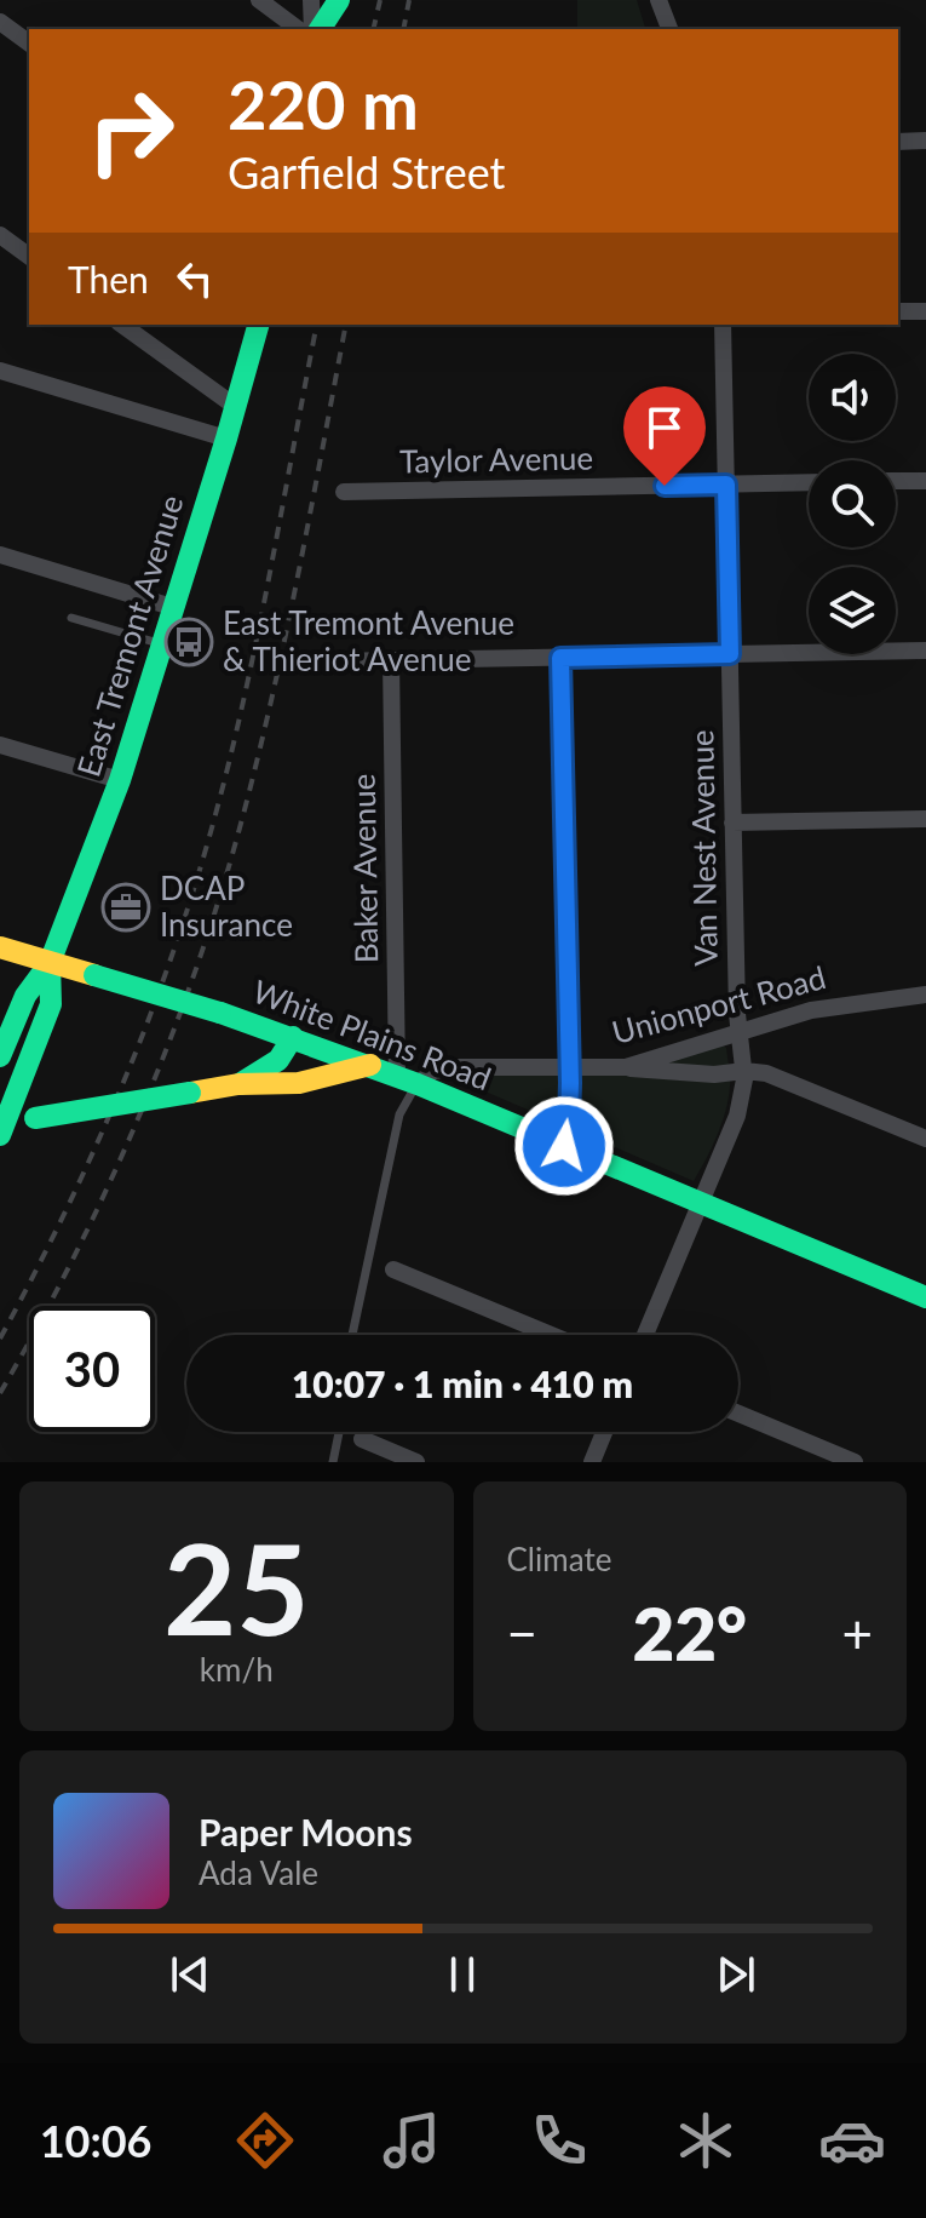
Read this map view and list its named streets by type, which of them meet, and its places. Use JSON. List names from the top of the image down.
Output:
{
  "streets": {
    "main road": ["East Tremont Avenue", "White Plains Road"],
    "street": [
      "Taylor Avenue",
      "Van Nest Avenue",
      "Baker Avenue",
      "Unionport Road"
    ]
  },
  "crossings": [
    ["Taylor Avenue", "Van Nest Avenue"],
    ["East Tremont Avenue", "White Plains Road"],
    ["Van Nest Avenue", "Unionport Road"],
    ["Van Nest Avenue", "White Plains Road"],
    ["Baker Avenue", "Unionport Road"],
    ["Baker Avenue", "White Plains Road"],
    ["Unionport Road", "White Plains Road"]
  ],
  "places": {
    "bus stop": ["East Tremont Avenue & Thieriot Avenue"],
    "office": ["DCAP Insurance"]
  },
  "page": {
    "turn": ["220 m", "Garfield Street"],
    "then": "Then",
    "limit": "30",
    "trip": "10:07 · 1 min · 410 m",
    "tile": [
      ["25", "km/h"],
      "Climate"
    ],
    "heat": ["−", "22°", "+"],
    "song": ["Paper Moons", "Ada Vale"],
    "tabs": "10:06"
  }
}
